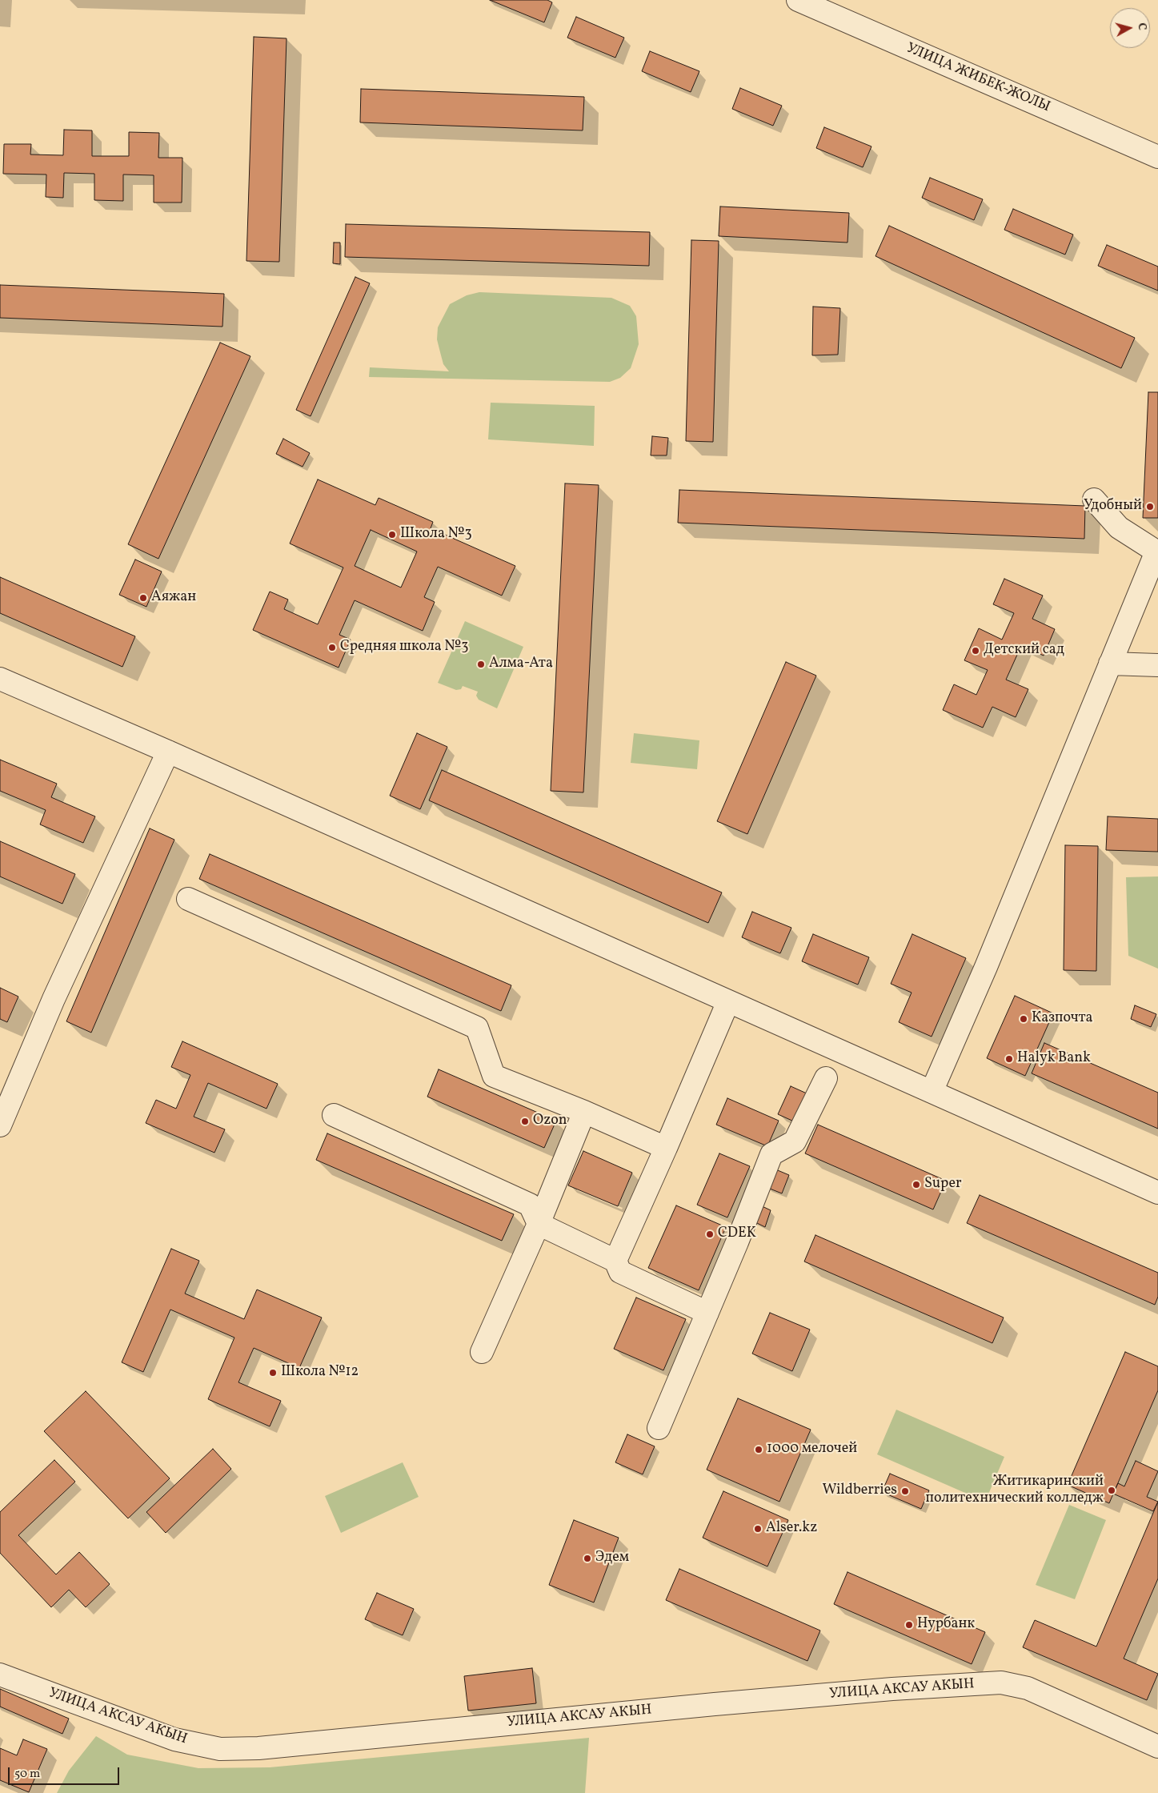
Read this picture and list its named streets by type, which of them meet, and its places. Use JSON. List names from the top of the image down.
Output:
{
  "streets": {
    "street": ["УЛИЦА ЖИБЕК-ЖОЛЫ", "УЛИЦА АКСАУ АКЫН"]
  },
  "places": [
    "Удобный",
    "Школа №3",
    "Аяжан",
    "Средняя школа №3",
    "Детский сад",
    "Алма-Ата",
    "Казпочта",
    "Halyk Bank",
    "Ozon",
    "Super",
    "CDEK",
    "Школа №12",
    "1000 мелочей",
    "Житикаринский политехнический колледж",
    "Wildberries",
    "Alser.kz",
    "Эдем",
    "Нурбанк"
  ],
  "scale_bar": "50 m",
  "north": "right"
}
